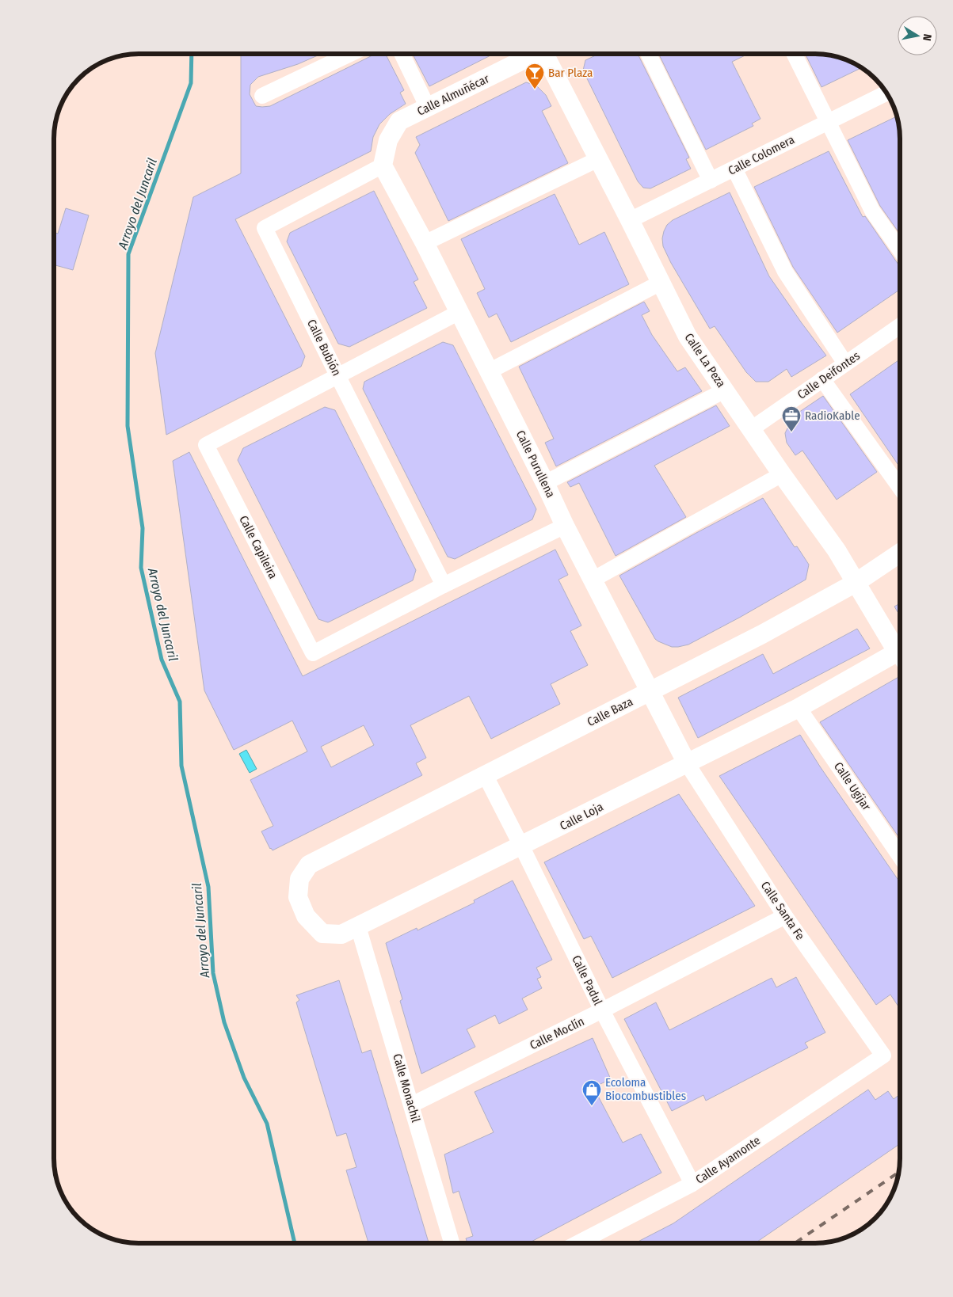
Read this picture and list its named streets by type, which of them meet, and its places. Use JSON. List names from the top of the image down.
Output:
{
  "streets": {
    "street": [
      "Calle Almuñécar",
      "Calle Colomera",
      "Calle Bubión",
      "Calle La Peza",
      "Calle Deifontes",
      "Calle Purullena",
      "Calle Capileira",
      "Calle Baza",
      "Calle Ugíjar",
      "Calle Loja",
      "Calle Santa Fe",
      "Calle Padul",
      "Calle Moclín",
      "Calle Monachil",
      "Calle Ayamonte"
    ]
  },
  "crossings": [
    ["Calle Almuñécar", "Calle Bubión"],
    ["Calle Almuñécar", "Calle Purullena"],
    ["Calle Colomera", "Calle La Peza"],
    ["Calle Bubión", "Calle Purullena"],
    ["Calle Bubión", "Calle Capileira"],
    ["Calle La Peza", "Calle Deifontes"],
    ["Calle La Peza", "Calle Baza"],
    ["Calle Purullena", "Calle Capileira"],
    ["Calle Purullena", "Calle Baza"],
    ["Calle Purullena", "Calle Loja"],
    ["Calle Purullena", "Calle Santa Fe"],
    ["Calle Baza", "Calle Loja"],
    ["Calle Baza", "Calle Padul"],
    ["Calle Ugíjar", "Calle Loja"],
    ["Calle Loja", "Calle Santa Fe"],
    ["Calle Loja", "Calle Padul"],
    ["Calle Loja", "Calle Monachil"],
    ["Calle Santa Fe", "Calle Moclín"],
    ["Calle Santa Fe", "Calle Ayamonte"],
    ["Calle Padul", "Calle Moclín"],
    ["Calle Padul", "Calle Ayamonte"],
    ["Calle Moclín", "Calle Monachil"]
  ],
  "water": ["Arroyo del Juncaril"],
  "places": {
    "bar": ["Bar Plaza"],
    "office": ["RadioKable"],
    "shop": ["Ecoloma Biocombustibles"]
  },
  "north": "right"
}
